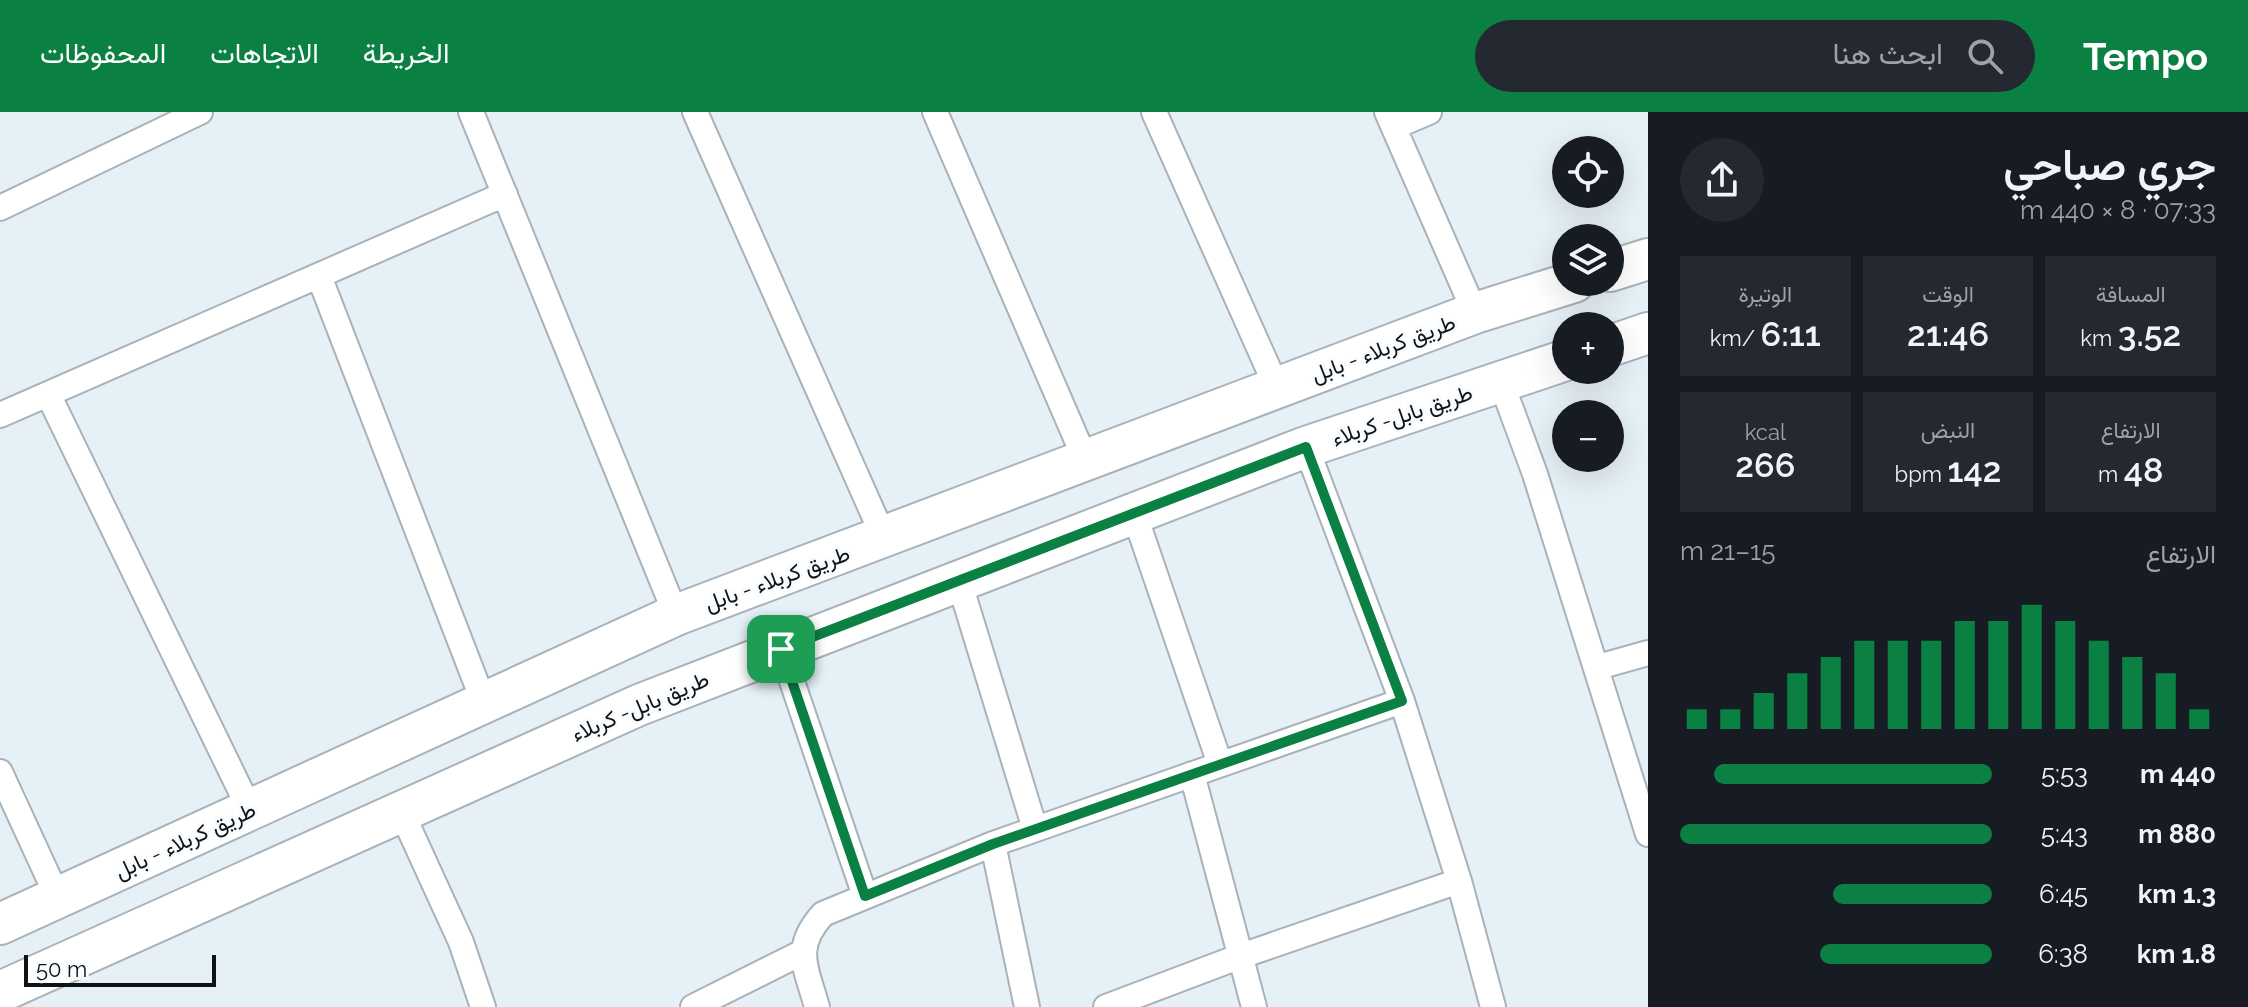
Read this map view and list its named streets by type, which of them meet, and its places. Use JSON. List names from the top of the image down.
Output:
{
  "streets": {
    "main road": ["طريق كربلاء - بابل", "طريق بابل- كربلاء"]
  },
  "scale_bar": "50 m",
  "page": {
    "header": "Tempo",
    "search": "ابحث هنا",
    "nav": ["الخريطة", "الاتجاهات", "المحفوظات"],
    "heading": ["جري صباحي", "07:33 · 8 × 440 m"],
    "map_buttons": ["+", "−"],
    "stats": [
      ["المسافة", "3.52 km"],
      ["الوقت", "21:46"],
      ["الوتيرة", "6:11 /km"],
      ["الارتفاع", "48 m"],
      ["النبض", "142 bpm"],
      ["kcal", "266"]
    ],
    "chart": ["الارتفاع", "15–21 m"],
    "list": [
      {
        "name": "440 m",
        "note": "5:53"
      },
      {
        "name": "880 m",
        "note": "5:43"
      },
      {
        "name": "1.3 km",
        "note": "6:45"
      },
      {
        "name": "1.8 km",
        "note": "6:38"
      }
    ],
    "scale": "50 m"
  }
}
